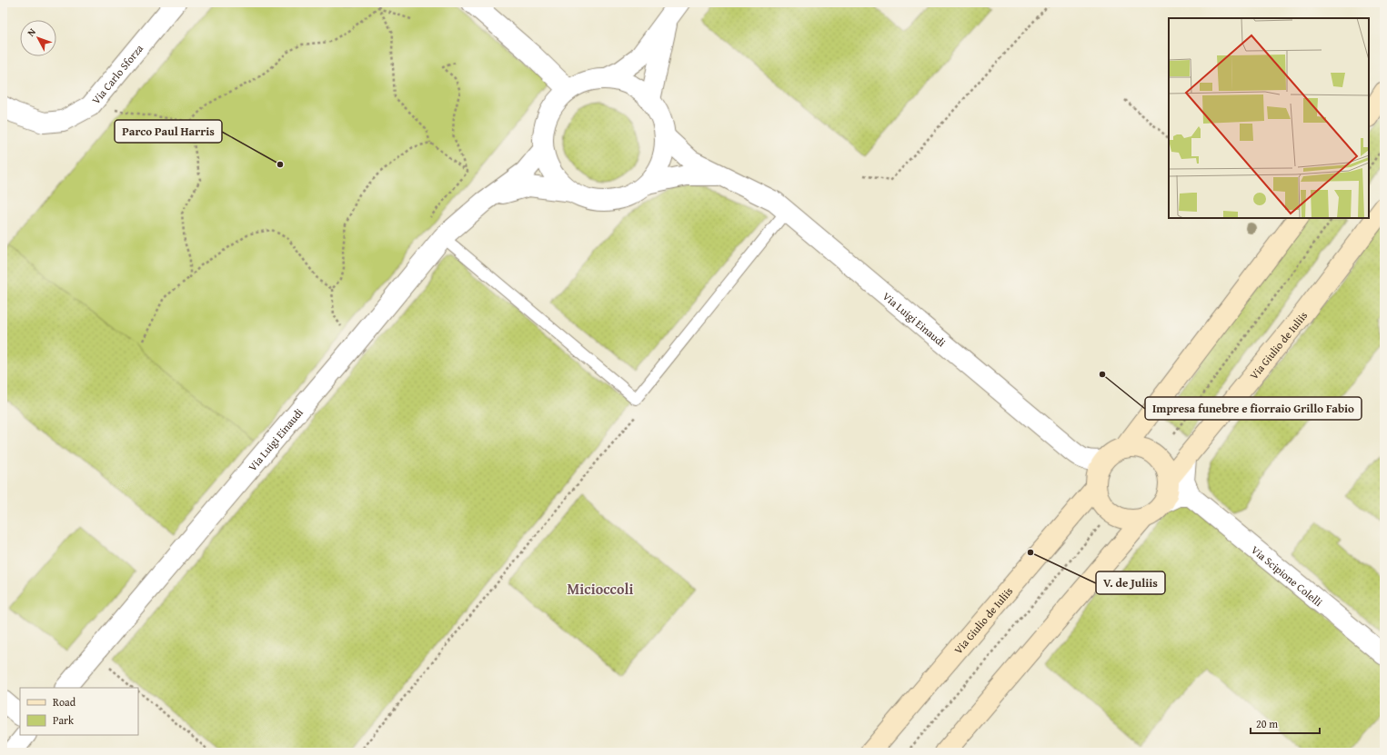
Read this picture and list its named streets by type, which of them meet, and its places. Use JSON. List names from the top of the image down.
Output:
{
  "streets": {
    "main road": ["Via Giulio de Iuliis"],
    "street": ["Via Carlo Sforza", "Via Luigi Einaudi", "Via Scipione Colelli"]
  },
  "crossings": [
    ["Via Luigi Einaudi", "Via Giulio de Iuliis"]
  ],
  "districts": ["Micioccoli"],
  "places": ["Parco Paul Harris", "Impresa funebre e fiorraio Grillo Fabio", "V. de Juliis"],
  "legend": ["Road", "Park"],
  "scale_bar": "20 m",
  "north": "top left"
}
